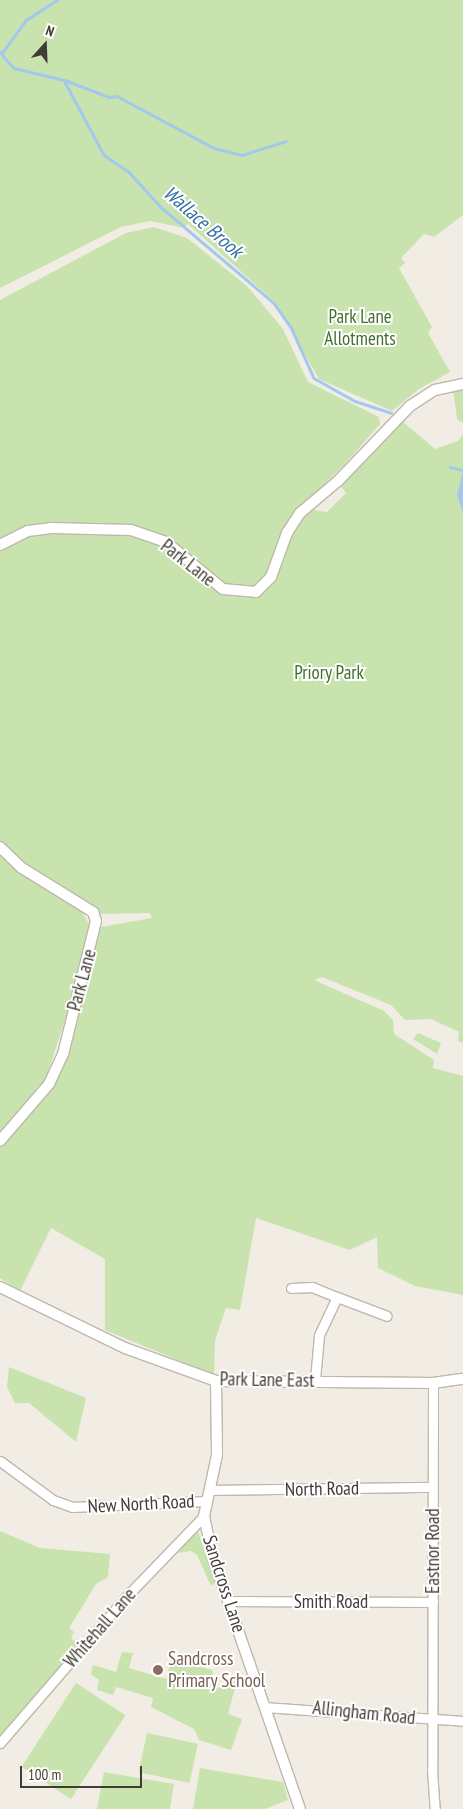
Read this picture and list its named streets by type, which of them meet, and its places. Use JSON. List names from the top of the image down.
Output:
{
  "streets": {
    "street": [
      "Park Lane",
      "Park Lane East",
      "North Road",
      "New North Road",
      "Eastnor Road",
      "Sandcross Lane",
      "Smith Road",
      "Whitehall Lane",
      "Allingham Road"
    ]
  },
  "crossings": [
    ["Park Lane East", "Eastnor Road"],
    ["Park Lane East", "Sandcross Lane"],
    ["North Road", "Eastnor Road"],
    ["North Road", "Sandcross Lane"],
    ["New North Road", "Sandcross Lane"],
    ["Eastnor Road", "Smith Road"],
    ["Eastnor Road", "Allingham Road"],
    ["Sandcross Lane", "Smith Road"],
    ["Sandcross Lane", "Whitehall Lane"],
    ["Sandcross Lane", "Allingham Road"]
  ],
  "water": ["Wallace Brook"],
  "parks": ["Park Lane Allotments", "Priory Park"],
  "places": ["Sandcross Primary School"],
  "scale_bar": "100 m",
  "north": "top"
}
